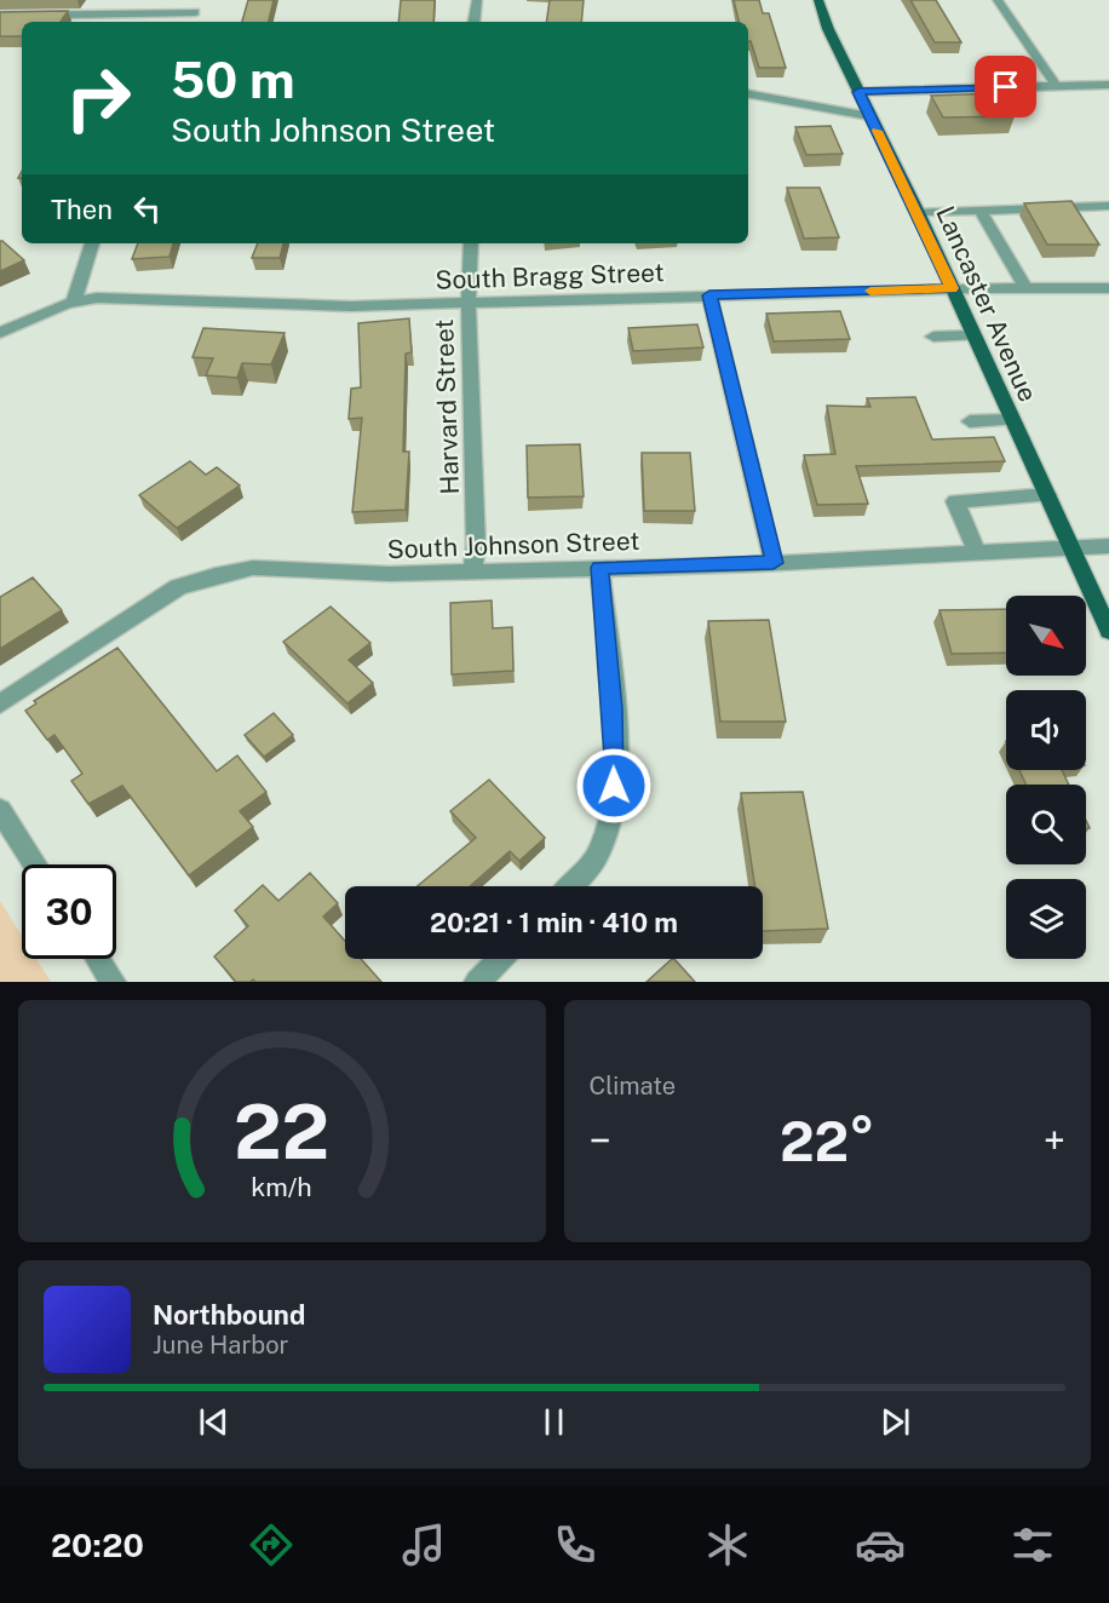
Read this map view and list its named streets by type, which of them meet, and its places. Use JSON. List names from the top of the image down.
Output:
{
  "streets": {
    "main road": ["Lancaster Avenue"],
    "street": ["South Bragg Street", "Harvard Street", "South Johnson Street"]
  },
  "crossings": [
    ["South Bragg Street", "Lancaster Avenue"],
    ["South Bragg Street", "Harvard Street"],
    ["Lancaster Avenue", "South Johnson Street"],
    ["Harvard Street", "South Johnson Street"]
  ],
  "north": "bottom right",
  "page": {
    "turn": ["50 m", "South Johnson Street"],
    "then": "Then",
    "limit": "30",
    "trip": "20:21 · 1 min · 410 m",
    "tile": "Climate",
    "heat": ["−", "22°", "+"],
    "song": ["Northbound", "June Harbor"],
    "tabs": "20:20",
    "gauge": ["22", "km/h"]
  }
}
